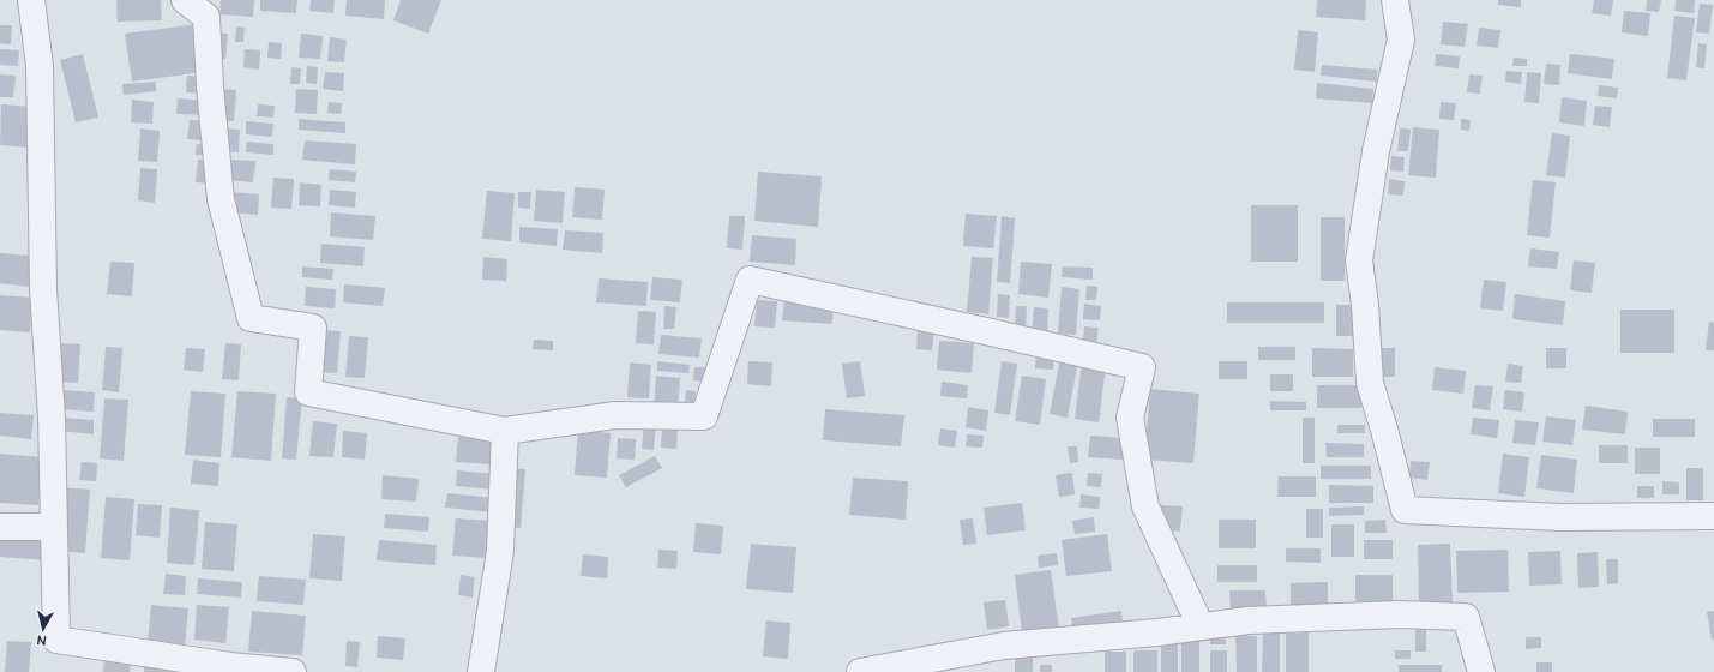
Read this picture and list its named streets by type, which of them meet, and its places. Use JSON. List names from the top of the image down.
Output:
{
  "north": "bottom"
}
